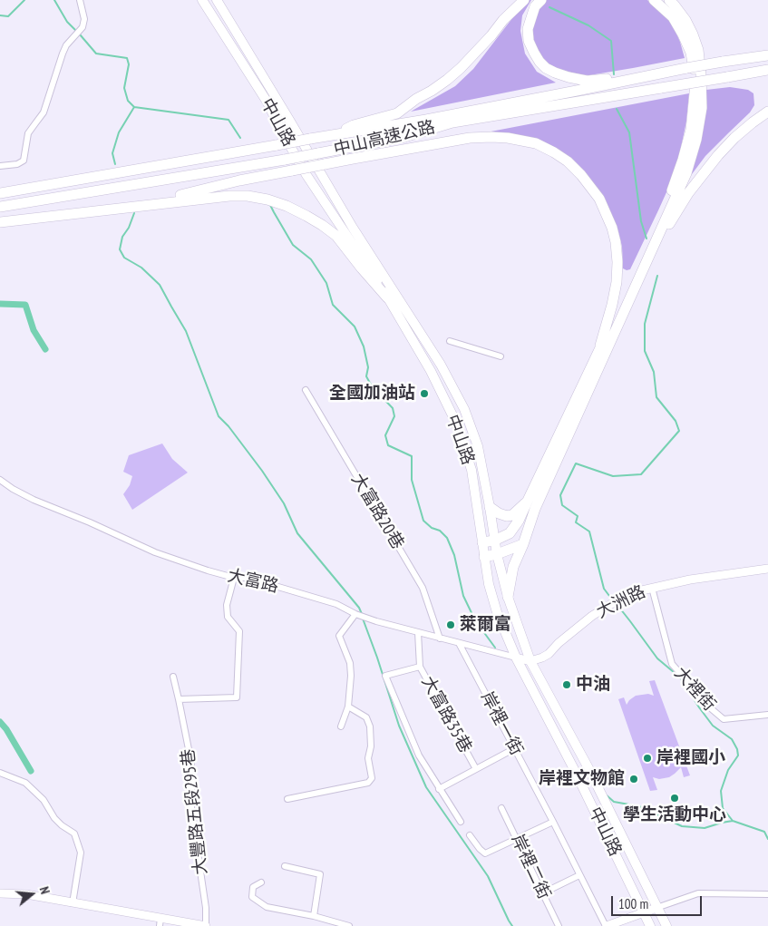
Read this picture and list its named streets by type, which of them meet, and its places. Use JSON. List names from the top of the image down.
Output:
{
  "streets": {
    "highway": ["中山高速公路"],
    "main road": ["中山路"],
    "street": [
      "大富路20巷",
      "大富路",
      "大洲路",
      "大裡街",
      "大富路35巷",
      "岸裡一街",
      "大豐路五段295巷",
      "岸裡二街"
    ]
  },
  "crossings": [
    ["中山路", "大富路"],
    ["中山路", "大洲路"],
    ["大富路20巷", "大富路"],
    ["大富路", "大富路35巷"],
    ["大富路", "岸裡一街"],
    ["大洲路", "大裡街"]
  ],
  "places": [
    "全國加油站",
    "萊爾富",
    "中油",
    "岸裡國小",
    "岸裡文物館",
    "學生活動中心"
  ],
  "scale_bar": "100 m",
  "north": "right"
}
